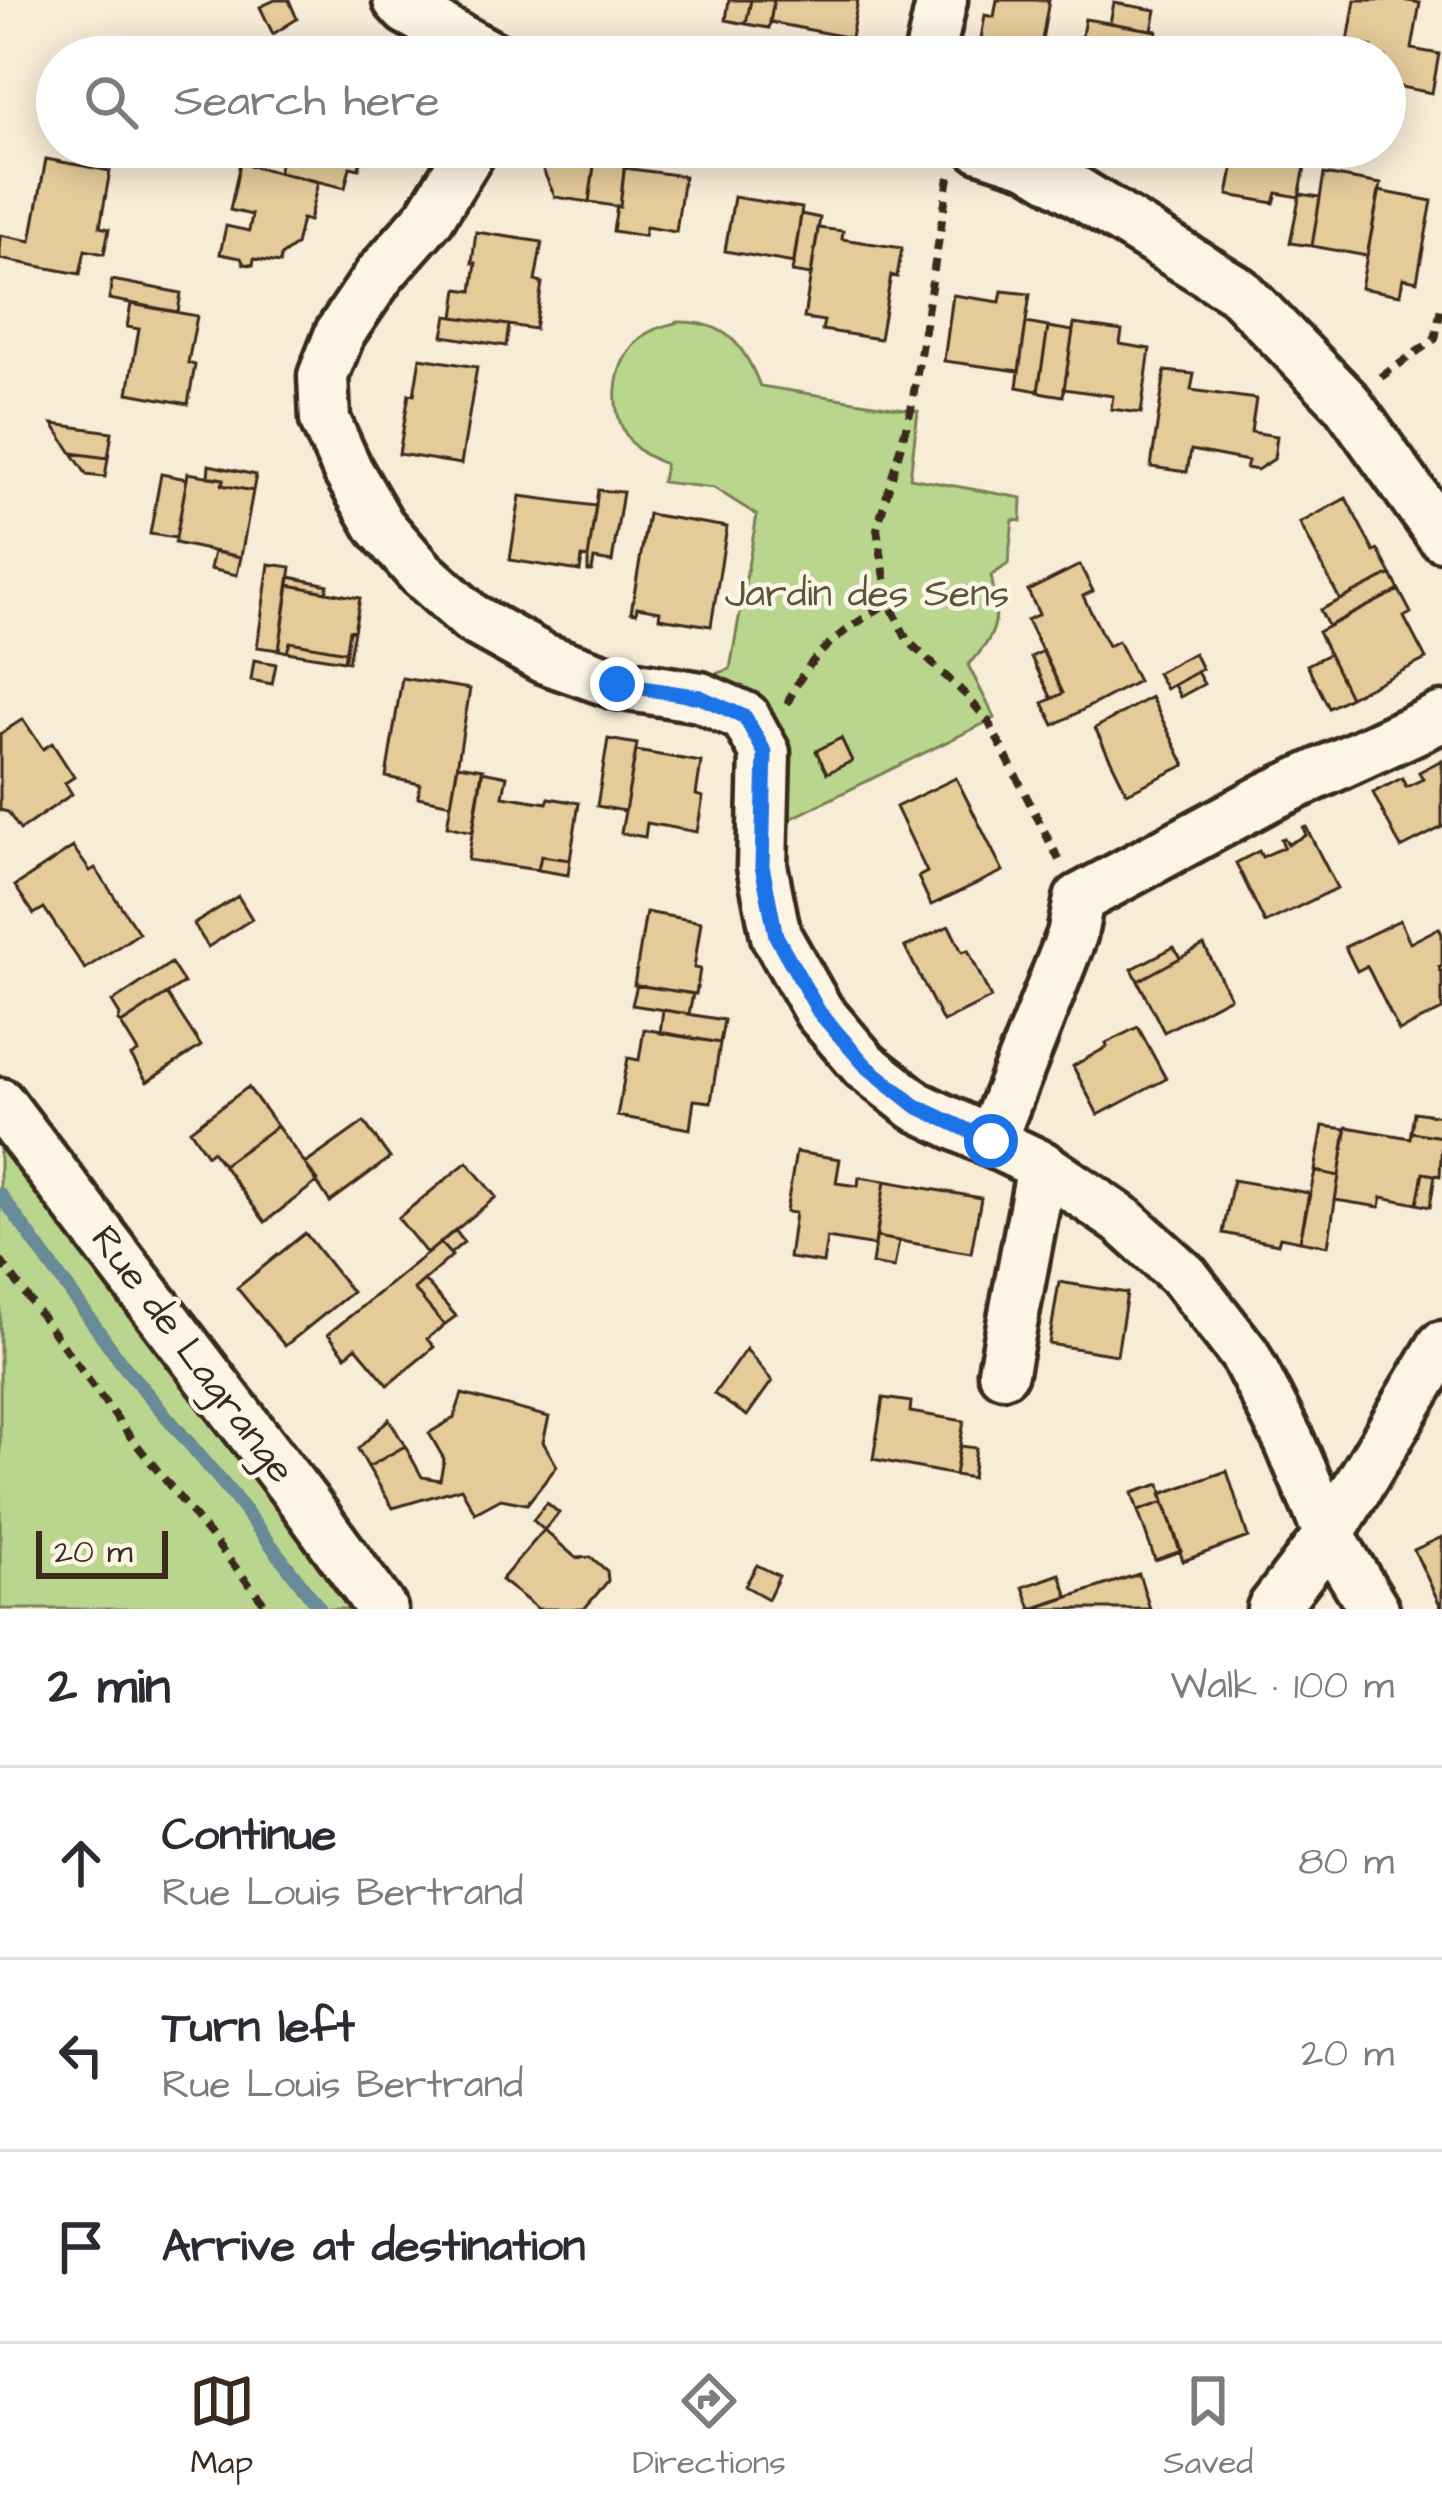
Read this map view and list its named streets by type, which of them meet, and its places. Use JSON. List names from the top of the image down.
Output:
{
  "streets": {
    "street": ["Rue de Lagrange"]
  },
  "parks": ["Jardin des Sens"],
  "scale_bar": "20 m",
  "page": {
    "search": "Search here",
    "scale": "20 m",
    "heading": ["2 min", "Walk · 100 m"],
    "list": [
      ["Continue", "Rue Louis Bertrand", "80 m"],
      ["Turn left", "Rue Louis Bertrand", "20 m"],
      "Arrive at destination"
    ],
    "nav": ["Map", "Directions", "Saved"]
  }
}
